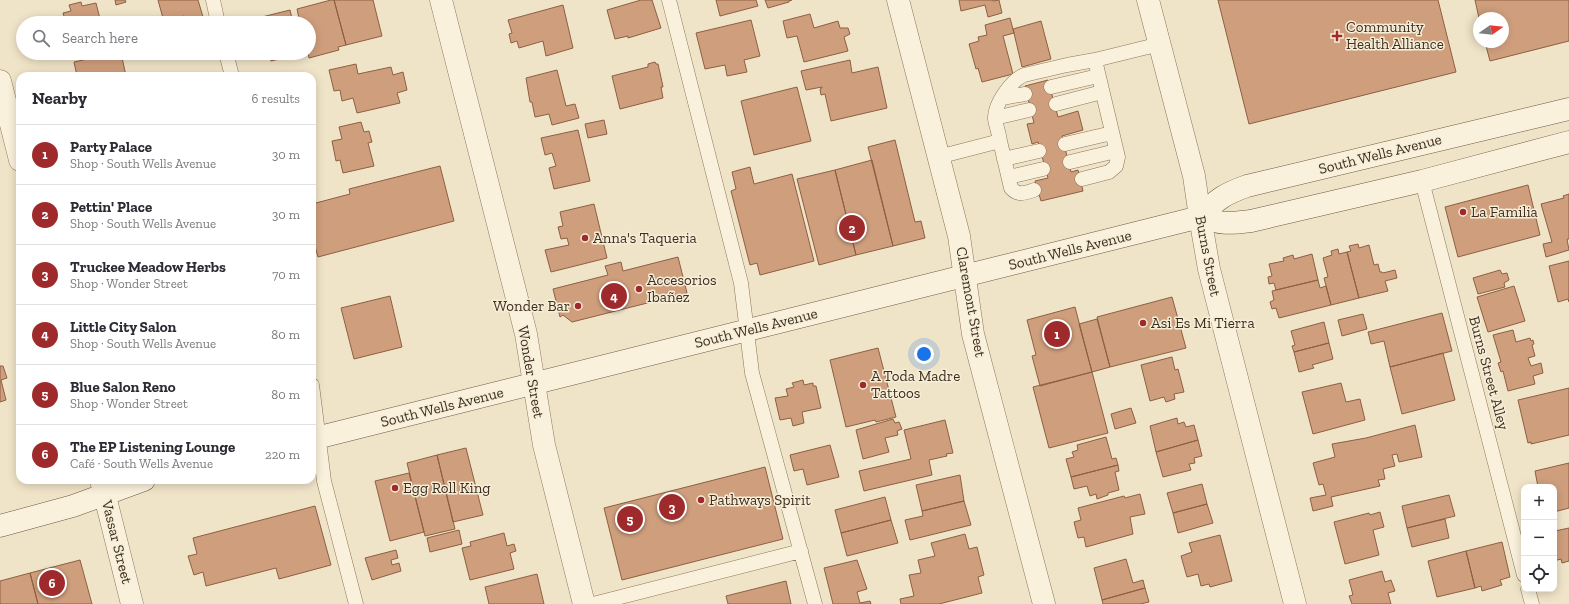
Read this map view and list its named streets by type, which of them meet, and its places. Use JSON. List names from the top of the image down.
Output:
{
  "streets": {
    "street": [
      "South Wells Avenue",
      "Burns Street",
      "Claremont Street",
      "Wonder Street",
      "Vassar Street"
    ],
    "lane": ["Burns Street Alley"]
  },
  "crossings": [
    ["South Wells Avenue", "Burns Street"],
    ["South Wells Avenue", "Claremont Street"],
    ["South Wells Avenue", "Wonder Street"]
  ],
  "places": {
    "health": ["Community Health Alliance"],
    "other": [
      "La Familia",
      "Anna's Taqueria",
      "Accesorios Ibañez",
      "Wonder Bar",
      "Asi Es Mi Tierra",
      "A Toda Madre Tattoos",
      "Egg Roll King",
      "Pathways Spirit"
    ]
  },
  "north": "right",
  "page": {
    "search": "Search here",
    "heading": ["Nearby", "6 results"],
    "list": [
      {
        "mark": "1",
        "name": "Party Palace",
        "note": "Shop · South Wells Avenue",
        "value": "30 m"
      },
      {
        "mark": "2",
        "name": "Pettin' Place",
        "note": "Shop · South Wells Avenue",
        "value": "30 m"
      },
      {
        "mark": "3",
        "name": "Truckee Meadow Herbs",
        "note": "Shop · Wonder Street",
        "value": "70 m"
      },
      {
        "mark": "4",
        "name": "Little City Salon",
        "note": "Shop · South Wells Avenue",
        "value": "80 m"
      },
      {
        "mark": "5",
        "name": "Blue Salon Reno",
        "note": "Shop · Wonder Street",
        "value": "80 m"
      },
      {
        "mark": "6",
        "name": "The EP Listening Lounge",
        "note": "Café · South Wells Avenue",
        "value": "220 m"
      }
    ],
    "pins": [
      "2",
      "4",
      "1",
      "3",
      "5",
      "6"
    ],
    "map_buttons": ["+", "−"]
  }
}
